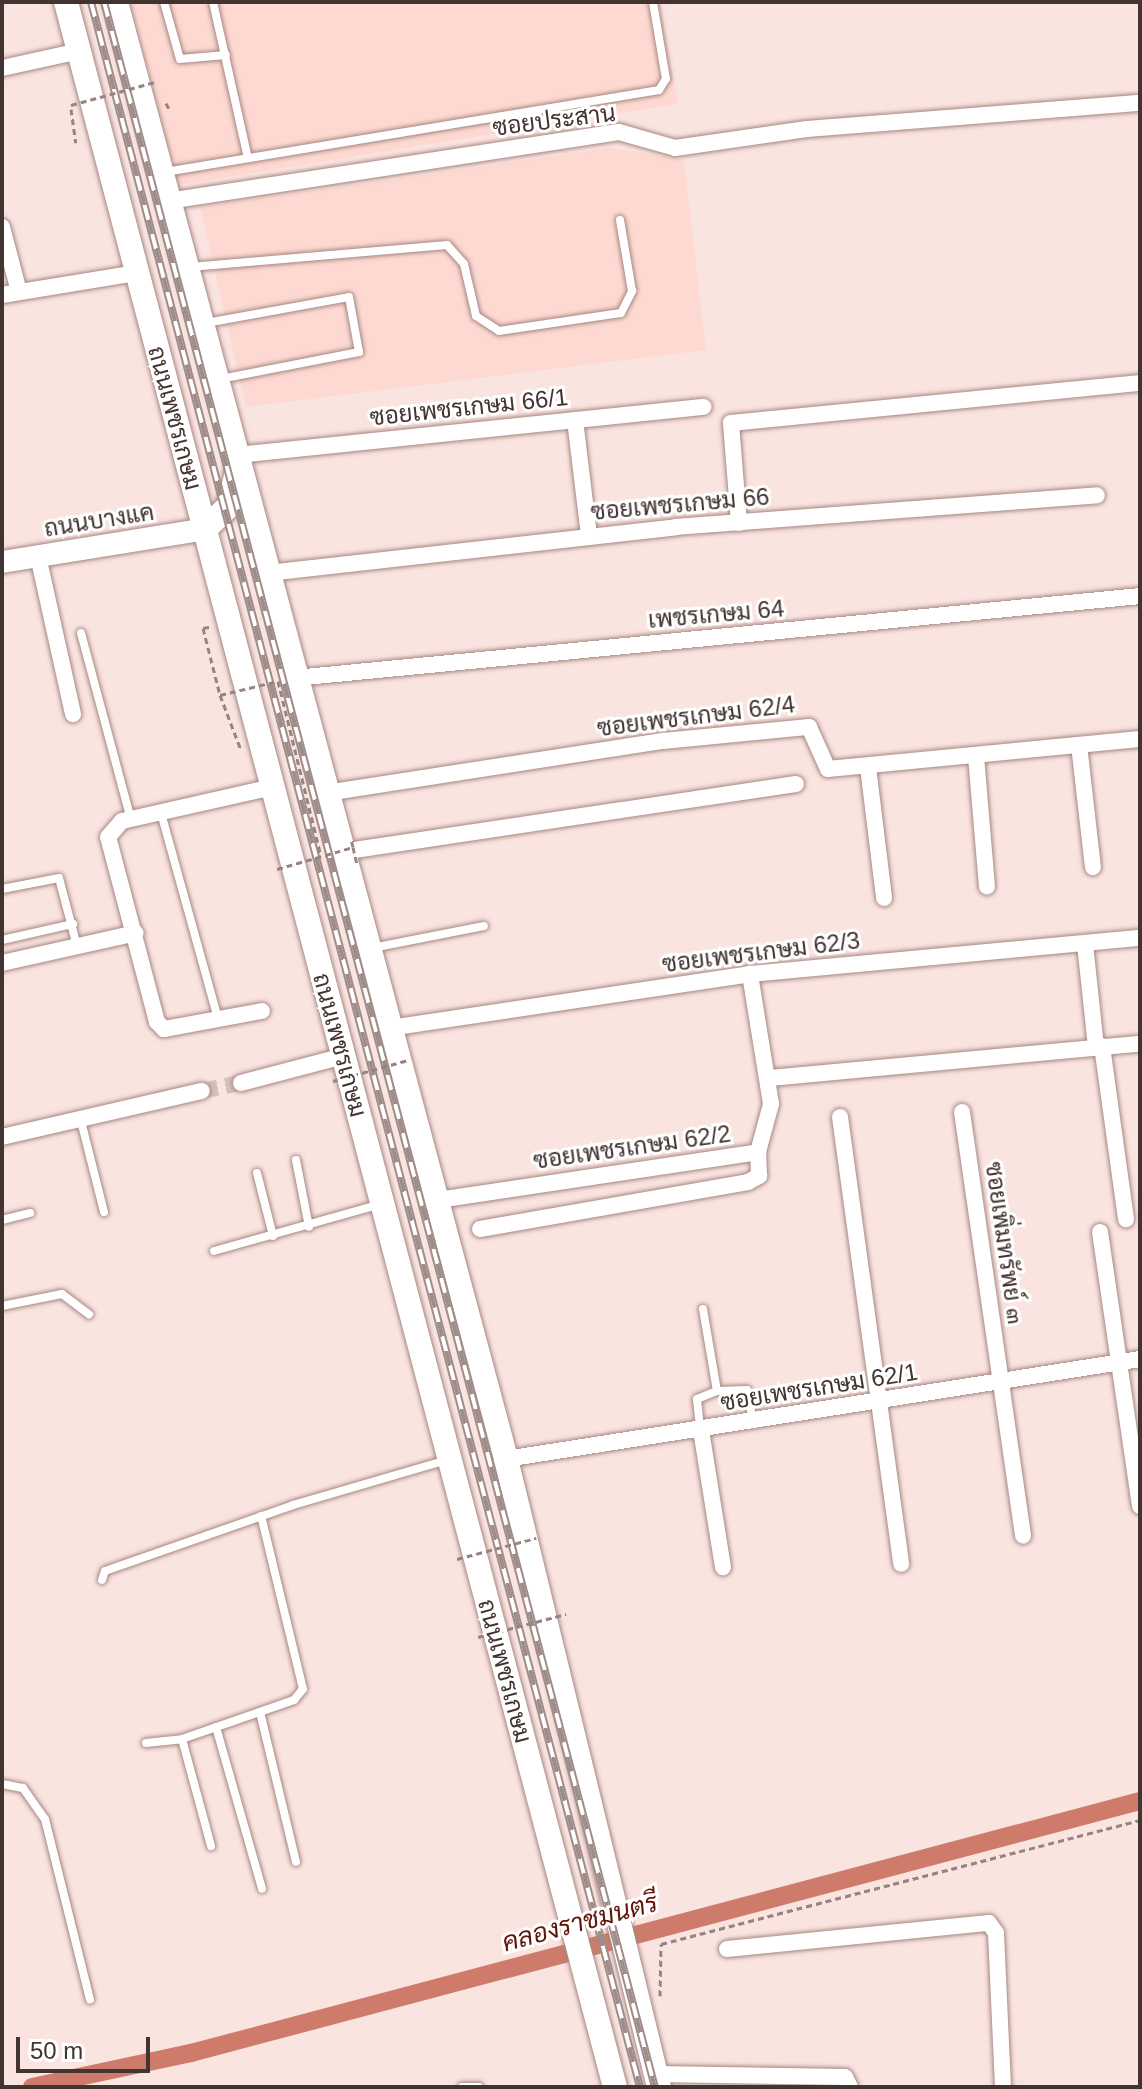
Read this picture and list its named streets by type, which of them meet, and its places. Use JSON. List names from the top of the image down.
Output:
{
  "streets": {
    "main road": ["ถนนเพชรเกษม", "ถนนบางแค"],
    "street": [
      "ซอยประสาน",
      "ซอยเพชรเกษม 66/1",
      "ซอยเพชรเกษม 66",
      "เพชรเกษม 64",
      "ซอยเพชรเกษม 62/4",
      "ซอยเพชรเกษม 62/3",
      "ซอยเพชรเกษม 62/2",
      "ซอยเพิ่มทรัพย์ ๓",
      "ซอยเพชรเกษม 62/1"
    ]
  },
  "crossings": [
    ["ซอยประสาน", "ถนนเพชรเกษม"],
    ["ซอยเพชรเกษม 66/1", "ถนนเพชรเกษม"],
    ["ถนนเพชรเกษม", "ซอยเพชรเกษม 66"],
    ["ถนนเพชรเกษม", "ถนนบางแค"],
    ["ถนนเพชรเกษม", "เพชรเกษม 64"],
    ["ถนนเพชรเกษม", "ซอยเพชรเกษม 62/4"],
    ["ถนนเพชรเกษม", "ซอยเพชรเกษม 62/3"],
    ["ถนนเพชรเกษม", "ซอยเพชรเกษม 62/2"],
    ["ถนนเพชรเกษม", "ซอยเพชรเกษม 62/1"],
    ["ซอยเพชรเกษม 62/3", "ซอยเพชรเกษม 62/2"],
    ["ซอยเพิ่มทรัพย์ ๓", "ซอยเพชรเกษม 62/1"]
  ],
  "water": ["คลองราชมนตรี"],
  "scale_bar": "50 m"
}
